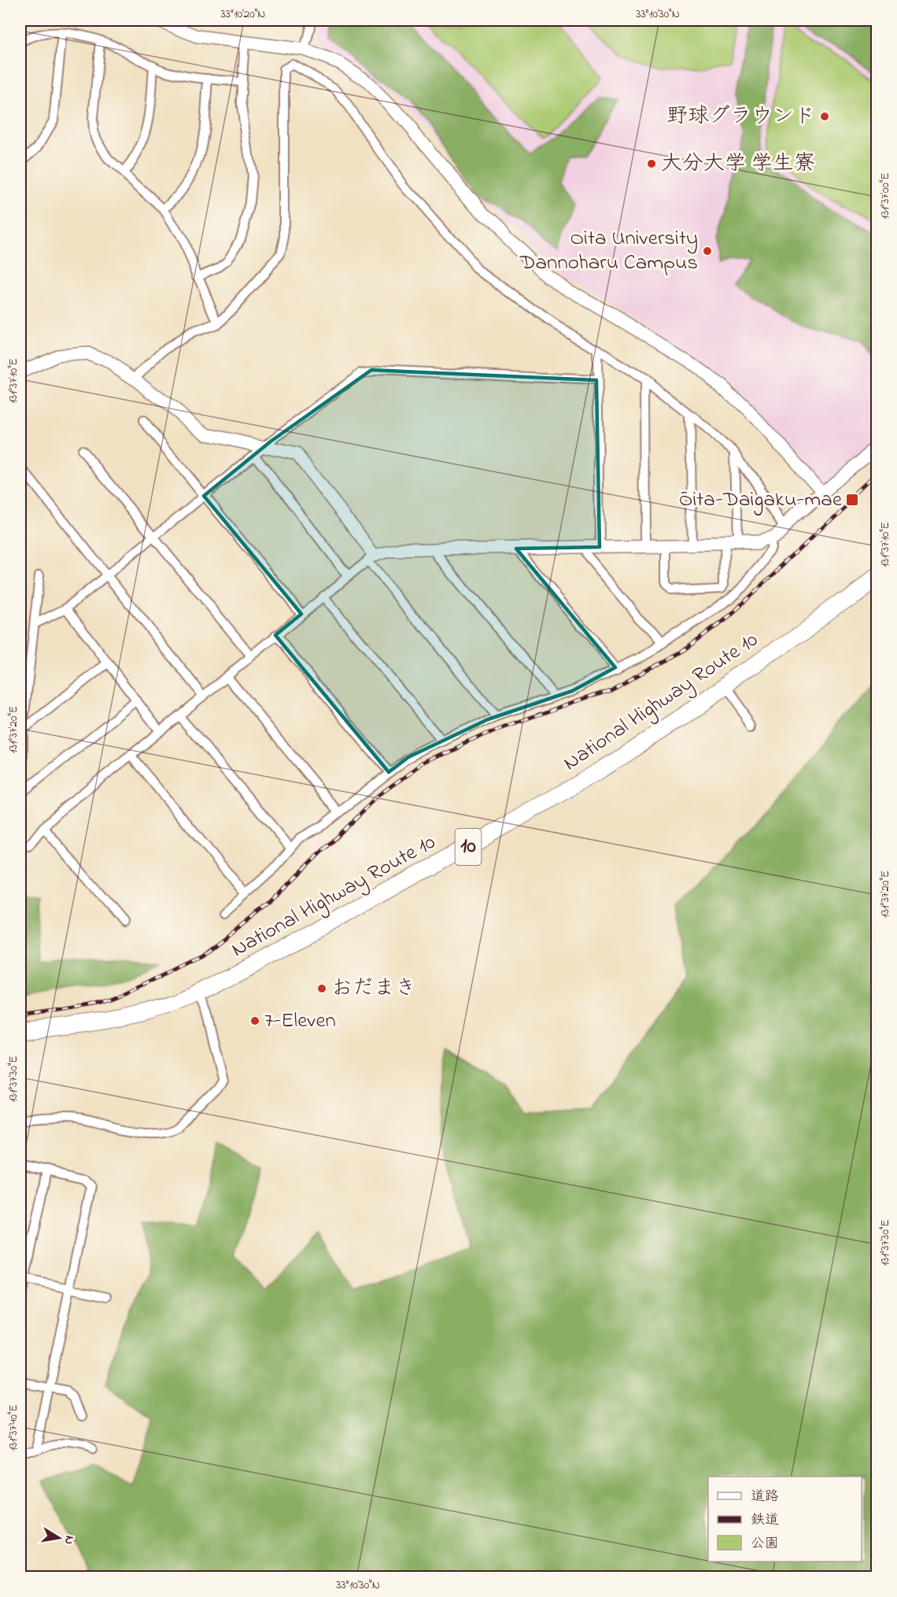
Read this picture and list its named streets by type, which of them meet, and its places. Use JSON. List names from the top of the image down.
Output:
{
  "streets": {
    "highway": ["National Highway Route 10", "10"]
  },
  "places": {
    "other": [
      "野球グラウンド",
      "大分大学 学生寮",
      "Oita University Dannoharu Campus",
      "おだまき",
      "7-Eleven"
    ],
    "transit": ["Ōita-Daigaku-mae"]
  },
  "legend": ["道路", "鉄道", "公園"],
  "north": "right",
  "coordinates": [
    "33°10'20\"N",
    "33°10'30\"N",
    "131°37'00\"E",
    "131°37'10\"E",
    "131°37'20\"E",
    "131°37'30\"E",
    "131°37'40\"E"
  ]
}
